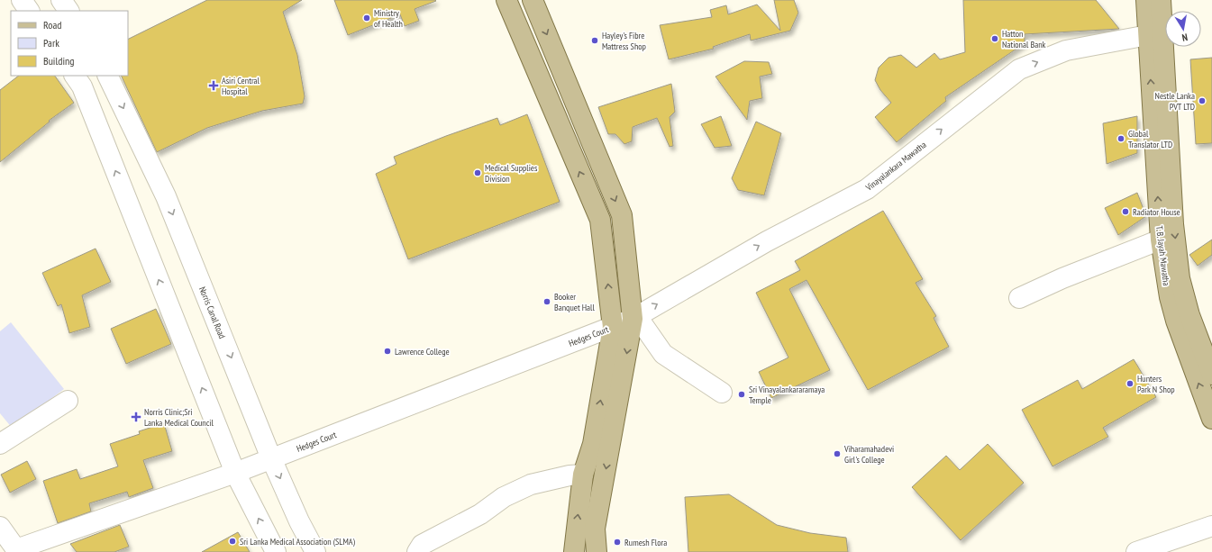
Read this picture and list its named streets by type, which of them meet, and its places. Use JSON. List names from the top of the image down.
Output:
{
  "streets": {
    "main road": ["T. B. Jayah Mawatha"],
    "street": ["Vinayalankara Mawatha", "Norris Canal Road", "Hedges Court"]
  },
  "crossings": [
    ["Vinayalankara Mawatha", "T. B. Jayah Mawatha"],
    ["Vinayalankara Mawatha", "Hedges Court"],
    ["Norris Canal Road", "Hedges Court"]
  ],
  "one_way": ["Vinayalankara Mawatha"],
  "places": {
    "other": [
      "Ministry of Health",
      "Hatton National Bank",
      "Hayley's Fibre Mattress Shop",
      "Nestle Lanka PVT LTD",
      "Global Translator LTD",
      "Medical Supplies Division",
      "Radiator House",
      "Booker Banquet Hall",
      "Lawrence College",
      "Hunters Park N Shop",
      "Sri Vinayalankararamaya Temple",
      "Viharamahadevi Girl's College",
      "Sri Lanka Medical Association (SLMA)",
      "Rumesh Flora"
    ],
    "health": ["Asiri Central Hospital", "Norris Clinic;Sri Lanka Medical Council"]
  },
  "legend": ["Road", "Park", "Building"],
  "north": "bottom"
}
